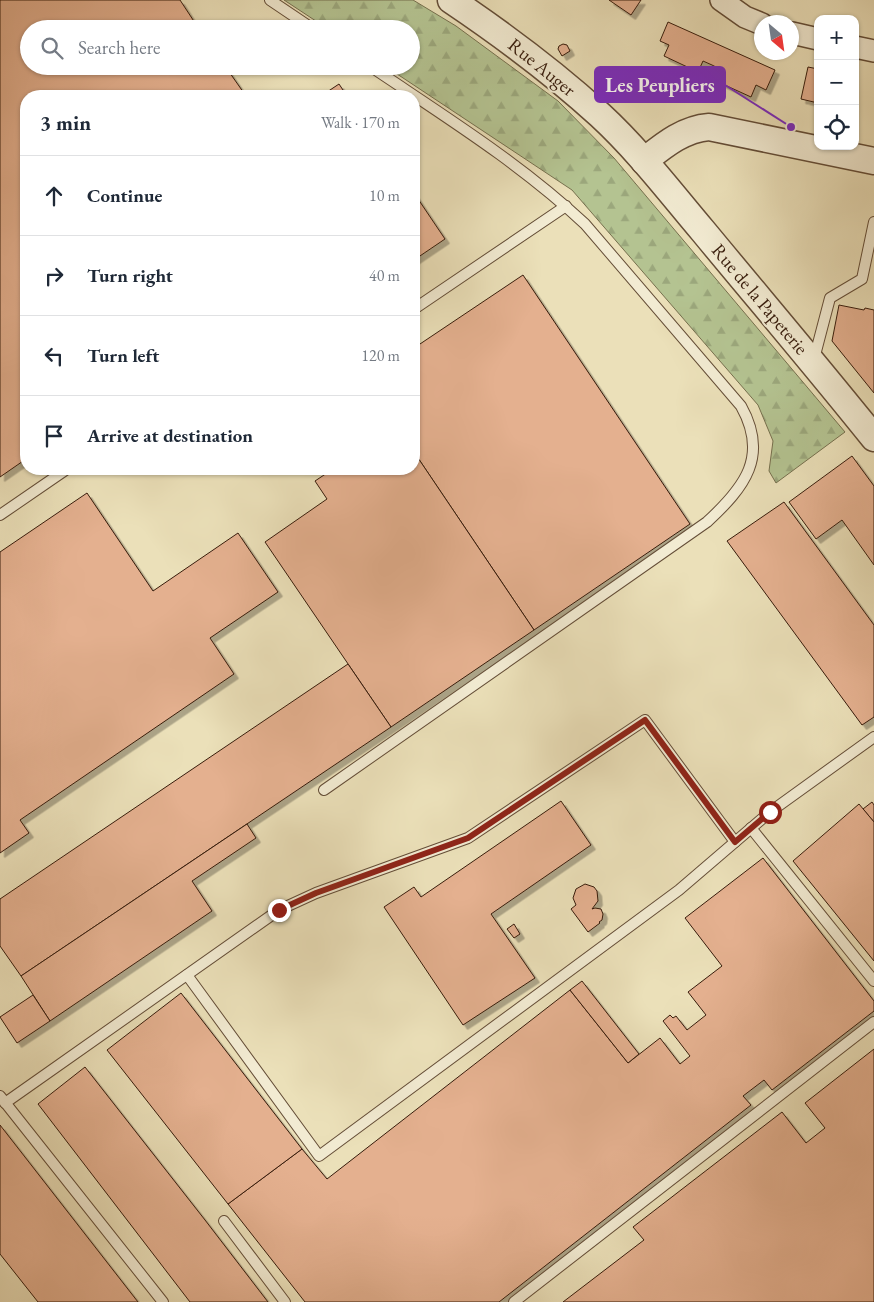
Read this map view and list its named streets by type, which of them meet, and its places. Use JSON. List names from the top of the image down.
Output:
{
  "streets": {
    "street": ["Rue Auger", "Rue de la Papeterie"]
  },
  "crossings": [
    ["Rue Auger", "Rue de la Papeterie"]
  ],
  "places": ["Les Peupliers"],
  "north": "bottom right",
  "page": {
    "map_buttons": ["+", "−"],
    "search": "Search here",
    "heading": ["3 min", "Walk · 170 m"],
    "list": [
      ["Continue", "10 m"],
      ["Turn right", "40 m"],
      ["Turn left", "120 m"],
      "Arrive at destination"
    ]
  }
}
